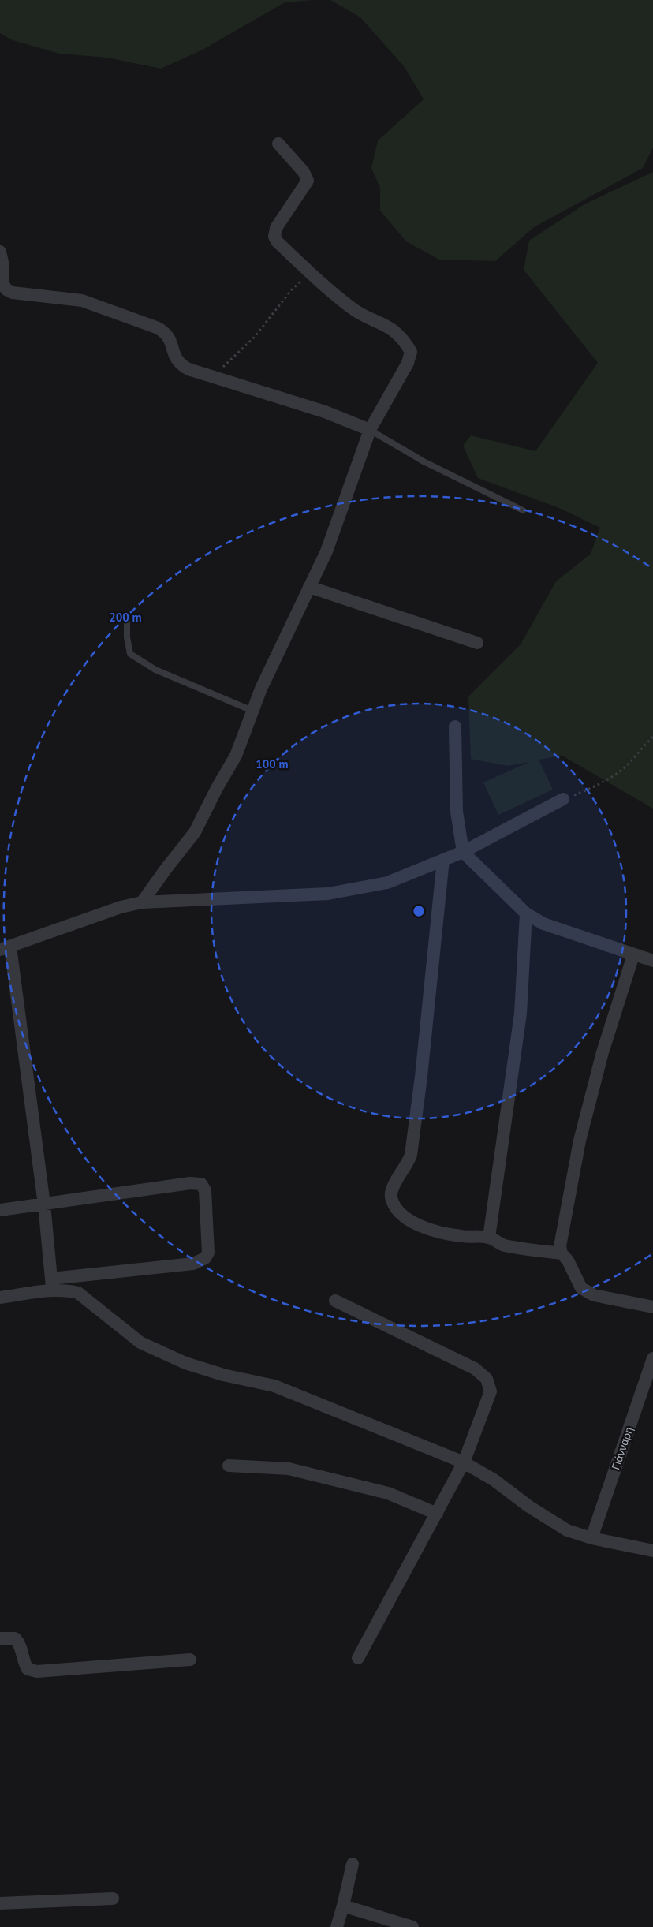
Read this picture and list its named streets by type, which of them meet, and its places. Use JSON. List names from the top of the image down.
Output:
{
  "streets": {
    "street": ["Γιάνναρη"]
  },
  "rings": ["200 m", "100 m"]
}
